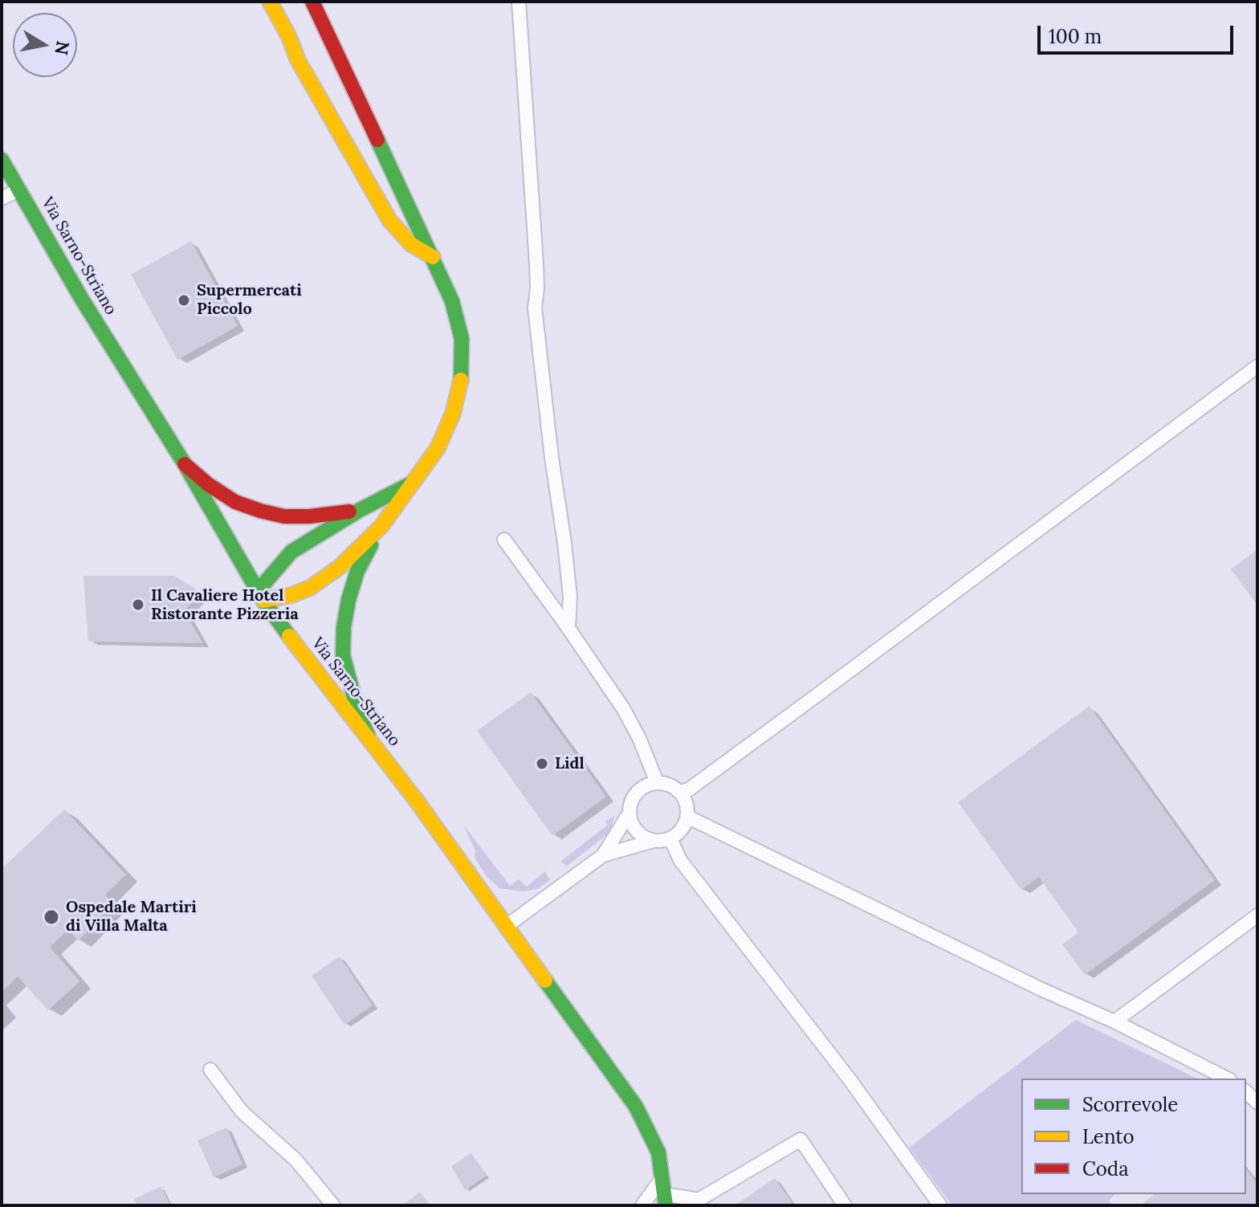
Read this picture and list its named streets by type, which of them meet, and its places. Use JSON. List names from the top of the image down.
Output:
{
  "streets": {
    "main road": ["Via Sarno-Striano"]
  },
  "places": [
    "Supermercati Piccolo",
    "Il Cavaliere Hotel Ristorante Pizzeria",
    "Lidl",
    "Ospedale Martiri di Villa Malta"
  ],
  "legend": ["Scorrevole", "Lento", "Coda"],
  "scale_bar": "100 m",
  "north": "right"
}
